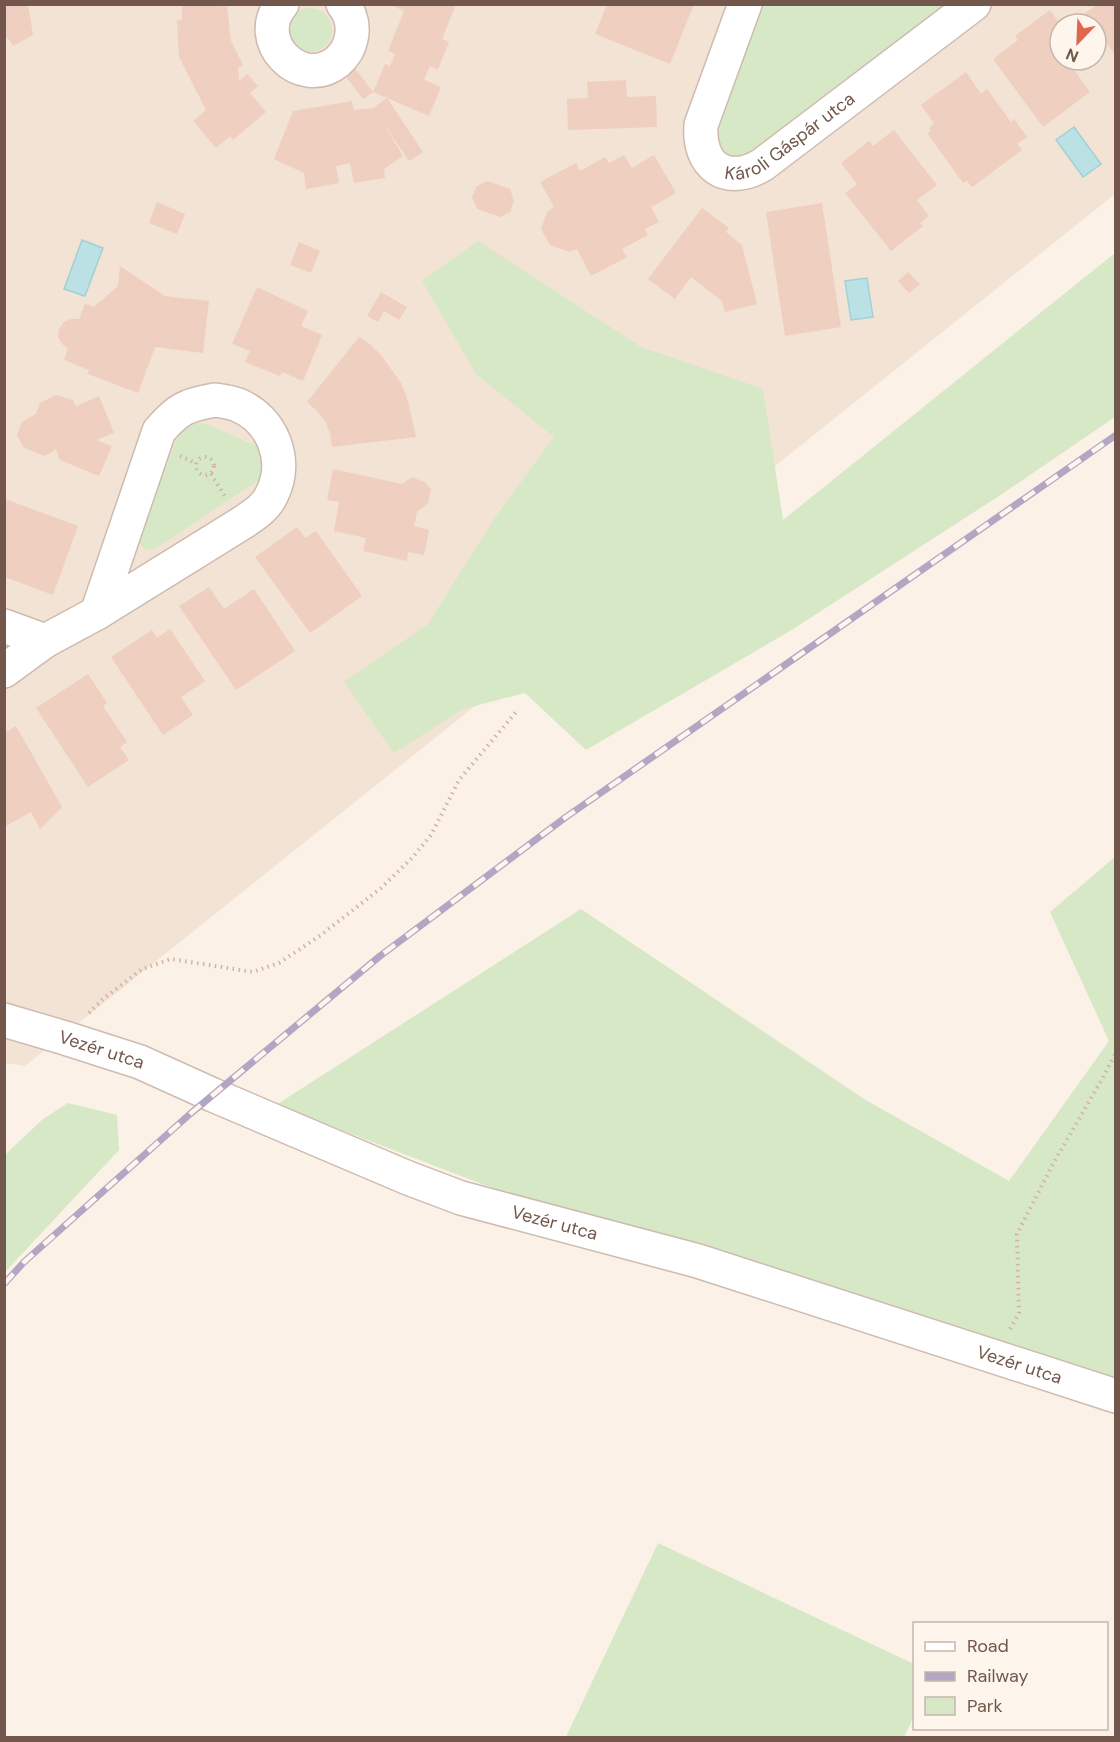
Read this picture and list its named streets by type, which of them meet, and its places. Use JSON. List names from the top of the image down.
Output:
{
  "streets": {
    "street": ["Károli Gáspár utca", "Vezér utca"]
  },
  "legend": ["Road", "Railway", "Park"],
  "north": "bottom left"
}
